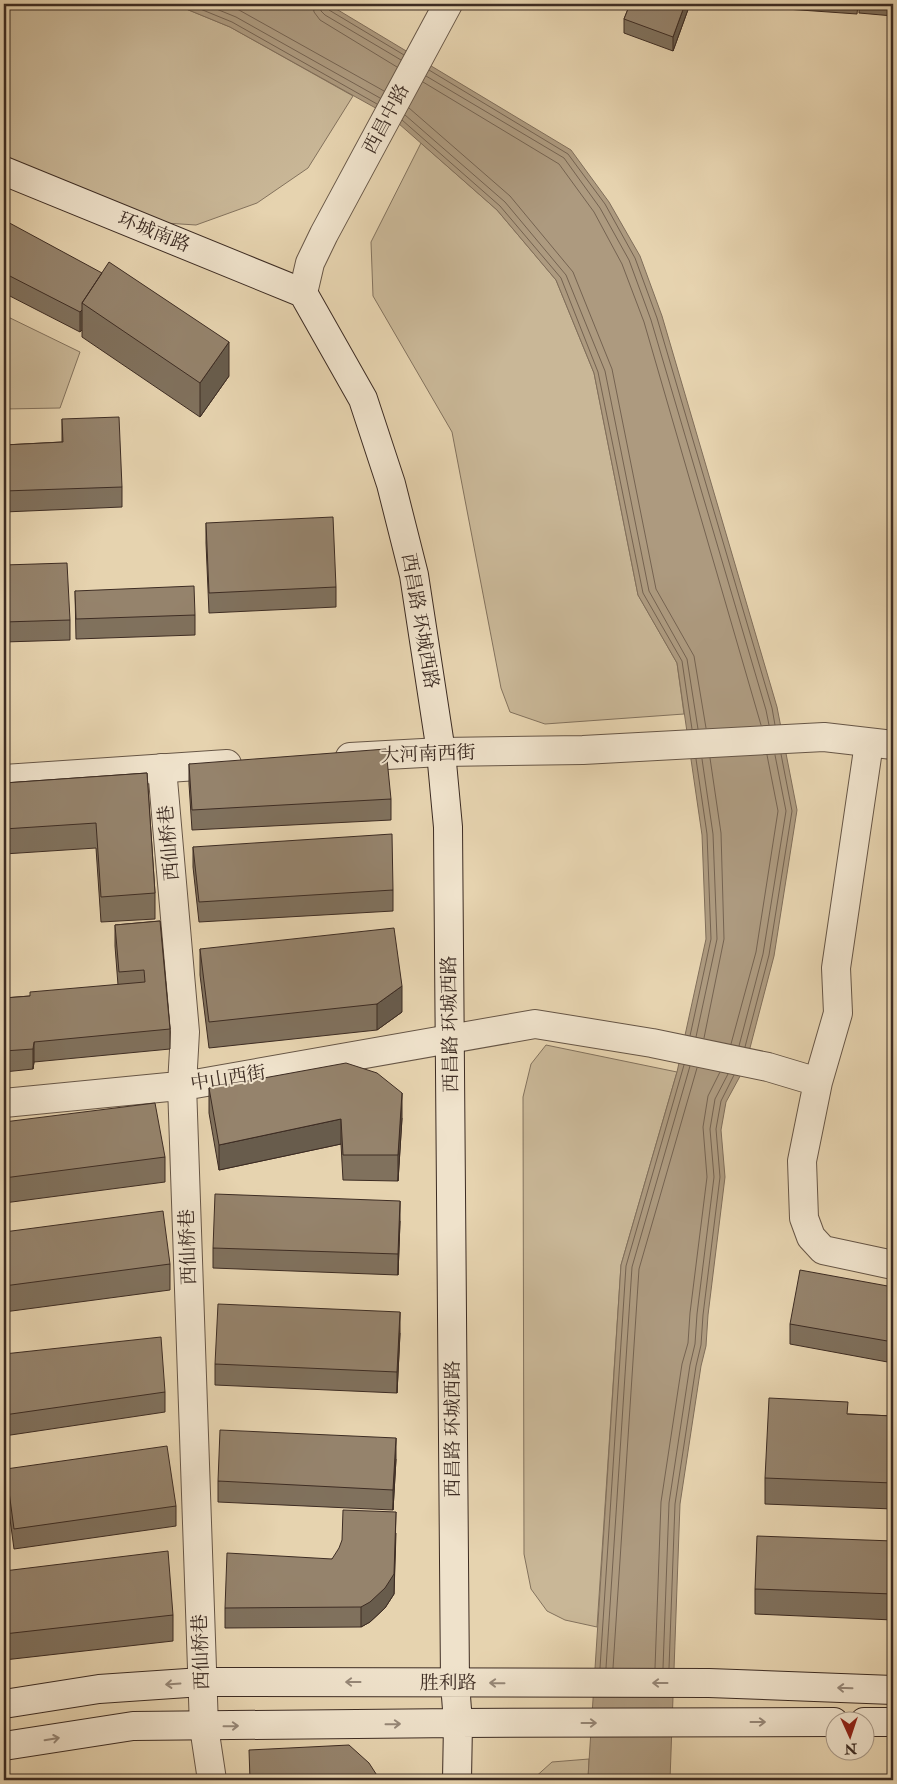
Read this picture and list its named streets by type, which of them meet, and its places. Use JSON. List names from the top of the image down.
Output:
{
  "streets": {
    "main road": [
      "西昌中路",
      "环城南路",
      "西昌路 环城西路",
      "大河南西街",
      "西仙桥巷",
      "中山西街",
      "胜利路"
    ]
  },
  "crossings": [
    ["西昌中路", "环城南路"],
    ["西昌中路", "西昌路 环城西路"],
    ["环城南路", "西昌路 环城西路"],
    ["西昌路 环城西路", "大河南西街"],
    ["西昌路 环城西路", "中山西街"],
    ["西昌路 环城西路", "胜利路"],
    ["西仙桥巷", "中山西街"],
    ["西仙桥巷", "胜利路"]
  ],
  "north": "bottom"
}
